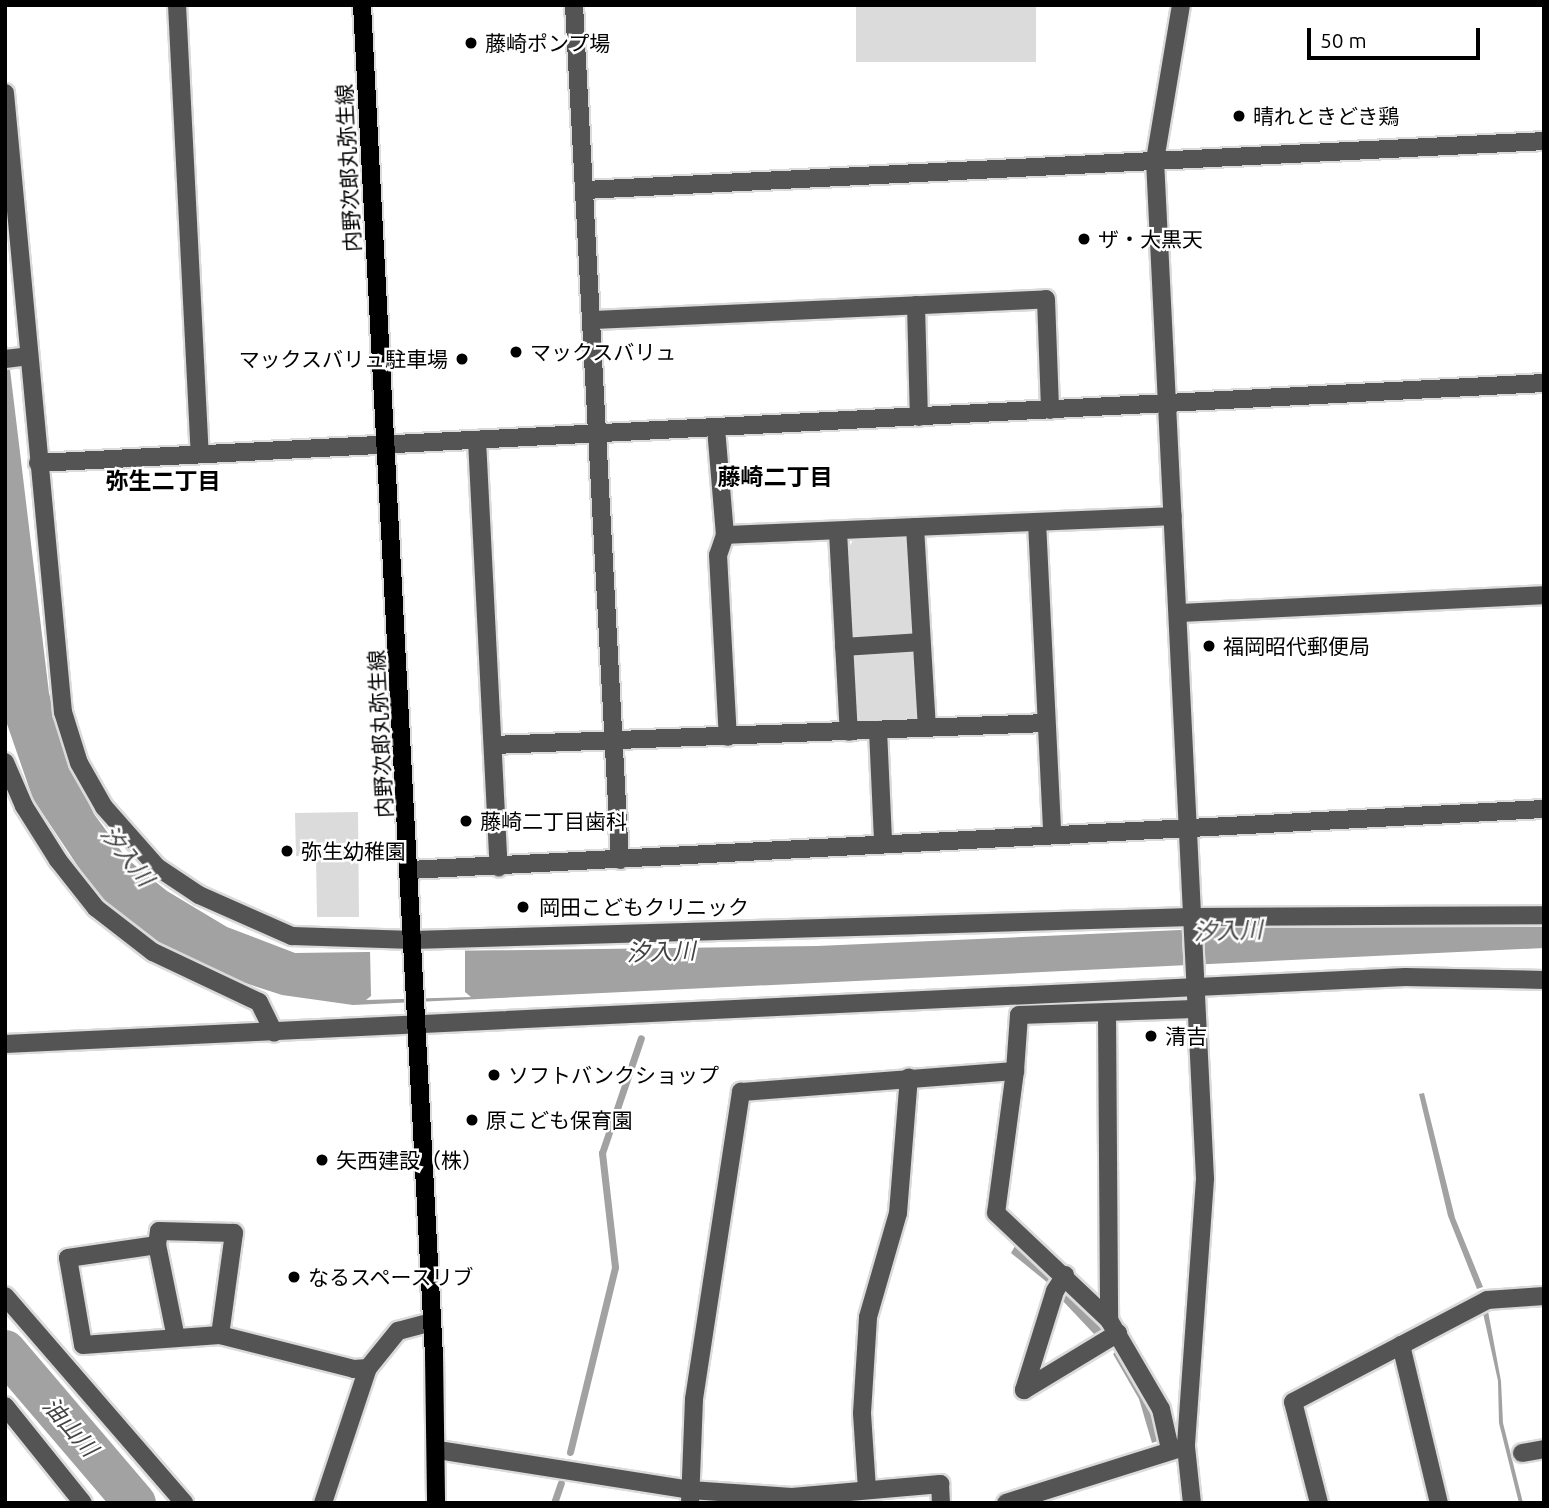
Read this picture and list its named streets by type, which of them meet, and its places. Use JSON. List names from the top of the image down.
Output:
{
  "streets": {
    "main road": ["内野次郎丸弥生線"]
  },
  "districts": ["藤崎二丁目", "弥生二丁目"],
  "water": ["汐入川", "油山川"],
  "places": [
    "藤崎ポンプ場",
    "晴れときどき鶏",
    "ザ・大黒天",
    "マックスバリュ",
    "マックスバリュ駐車場",
    "福岡昭代郵便局",
    "藤崎二丁目歯科",
    "弥生幼稚園",
    "岡田こどもクリニック",
    "清吉",
    "ソフトバンクショップ",
    "原こども保育園",
    "矢西建設（株）",
    "なるスペースリブ"
  ],
  "scale_bar": "50 m"
}
